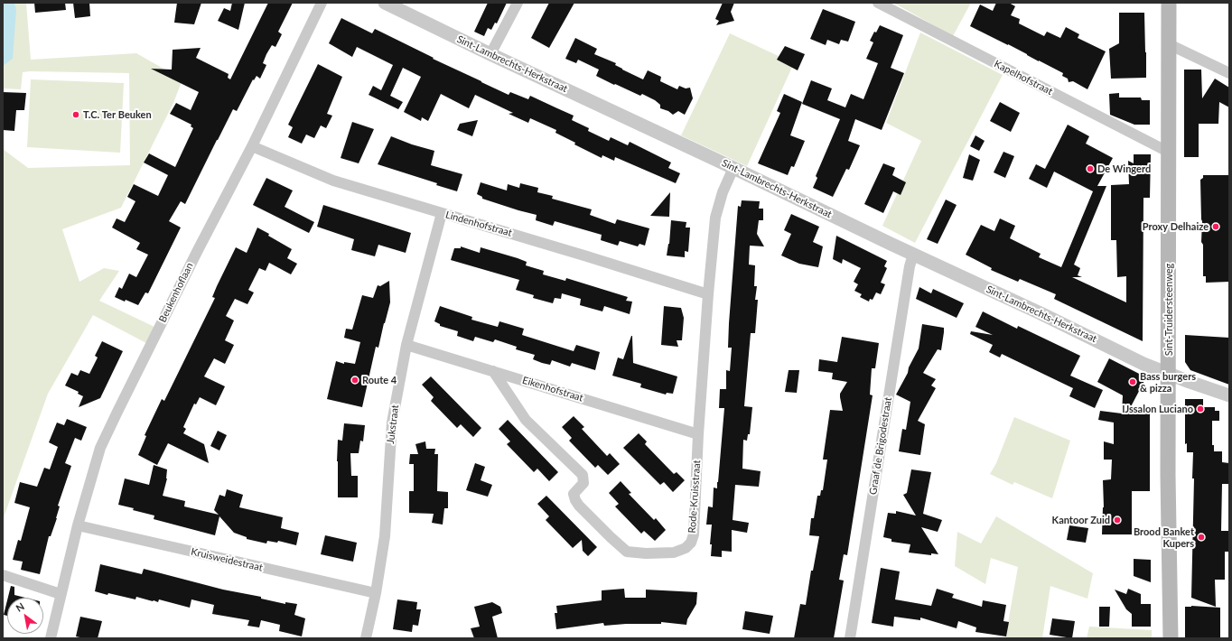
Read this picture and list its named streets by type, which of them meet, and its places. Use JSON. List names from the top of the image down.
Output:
{
  "streets": {
    "main road": ["Sint-Truidersteenweg"],
    "street": [
      "Sint-Lambrechts-Herkstraat",
      "Kapelhofstraat",
      "Lindenhofstraat",
      "Beukenhoflaan",
      "Eikenhofstraat",
      "Jukstraat",
      "Graaf de Brigodestraat",
      "Rode-Kruisstraat",
      "Kruisweidestraat"
    ]
  },
  "crossings": [
    ["Sint-Lambrechts-Herkstraat", "Sint-Truidersteenweg"],
    ["Sint-Lambrechts-Herkstraat", "Graaf de Brigodestraat"],
    ["Sint-Lambrechts-Herkstraat", "Rode-Kruisstraat"],
    ["Kapelhofstraat", "Sint-Truidersteenweg"],
    ["Lindenhofstraat", "Beukenhoflaan"],
    ["Lindenhofstraat", "Jukstraat"],
    ["Lindenhofstraat", "Rode-Kruisstraat"],
    ["Beukenhoflaan", "Kruisweidestraat"],
    ["Eikenhofstraat", "Jukstraat"],
    ["Eikenhofstraat", "Rode-Kruisstraat"],
    ["Jukstraat", "Kruisweidestraat"]
  ],
  "places": [
    "T.C. Ter Beuken",
    "De Wingerd",
    "Proxy Delhaize",
    "Route 4",
    "Bass burgers & pizza",
    "IJssalon Luciano",
    "Kantoor Zuid",
    "Brood Banket Kupers"
  ],
  "north": "top left"
}
